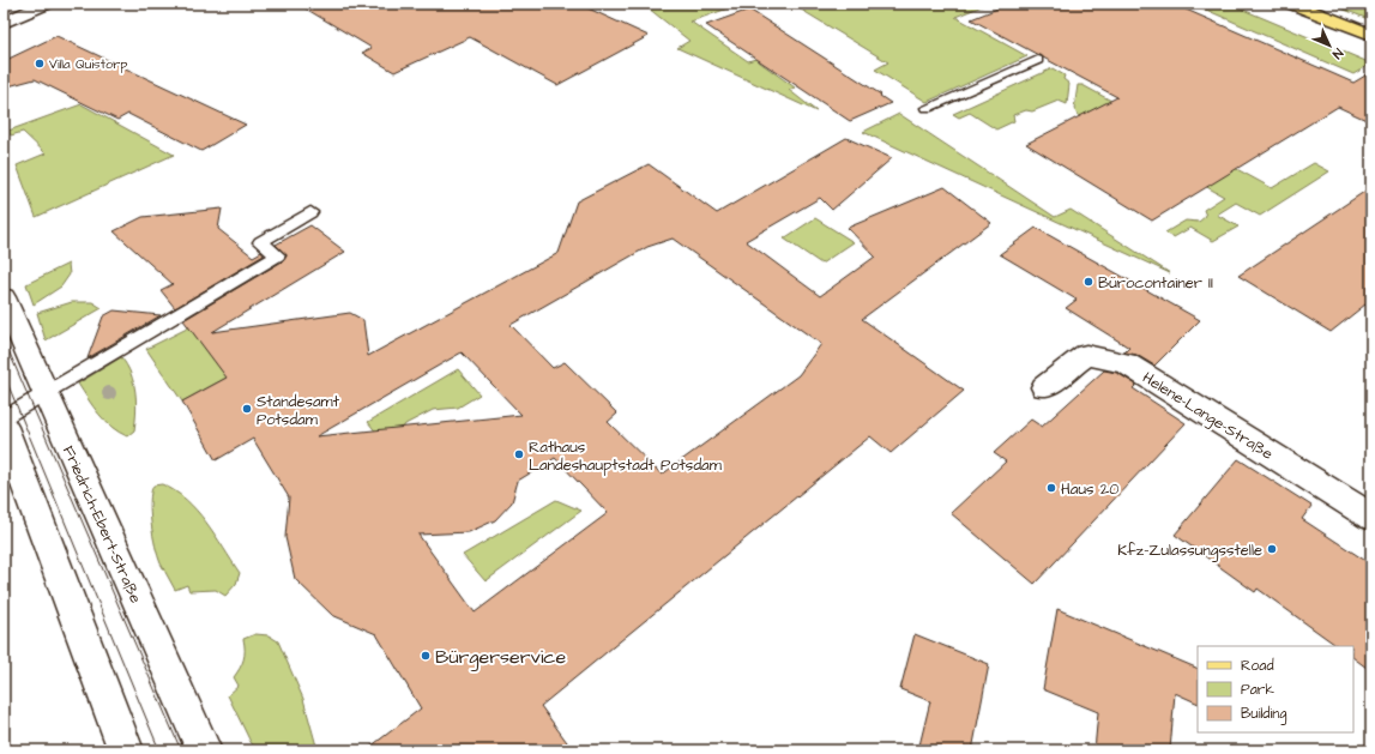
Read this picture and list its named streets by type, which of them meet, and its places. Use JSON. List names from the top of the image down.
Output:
{
  "streets": {
    "street": ["Helene-Lange-Straße", "Friedrich-Ebert-Straße"]
  },
  "places": [
    "Villa Quistorp",
    "Bürocontainer II",
    "Standesamt Potsdam",
    "Rathaus Landeshauptstadt Potsdam",
    "Haus 20",
    "Kfz-Zulassungsstelle",
    "Bürgerservice"
  ],
  "legend": ["Road", "Park", "Building"],
  "north": "bottom right"
}
